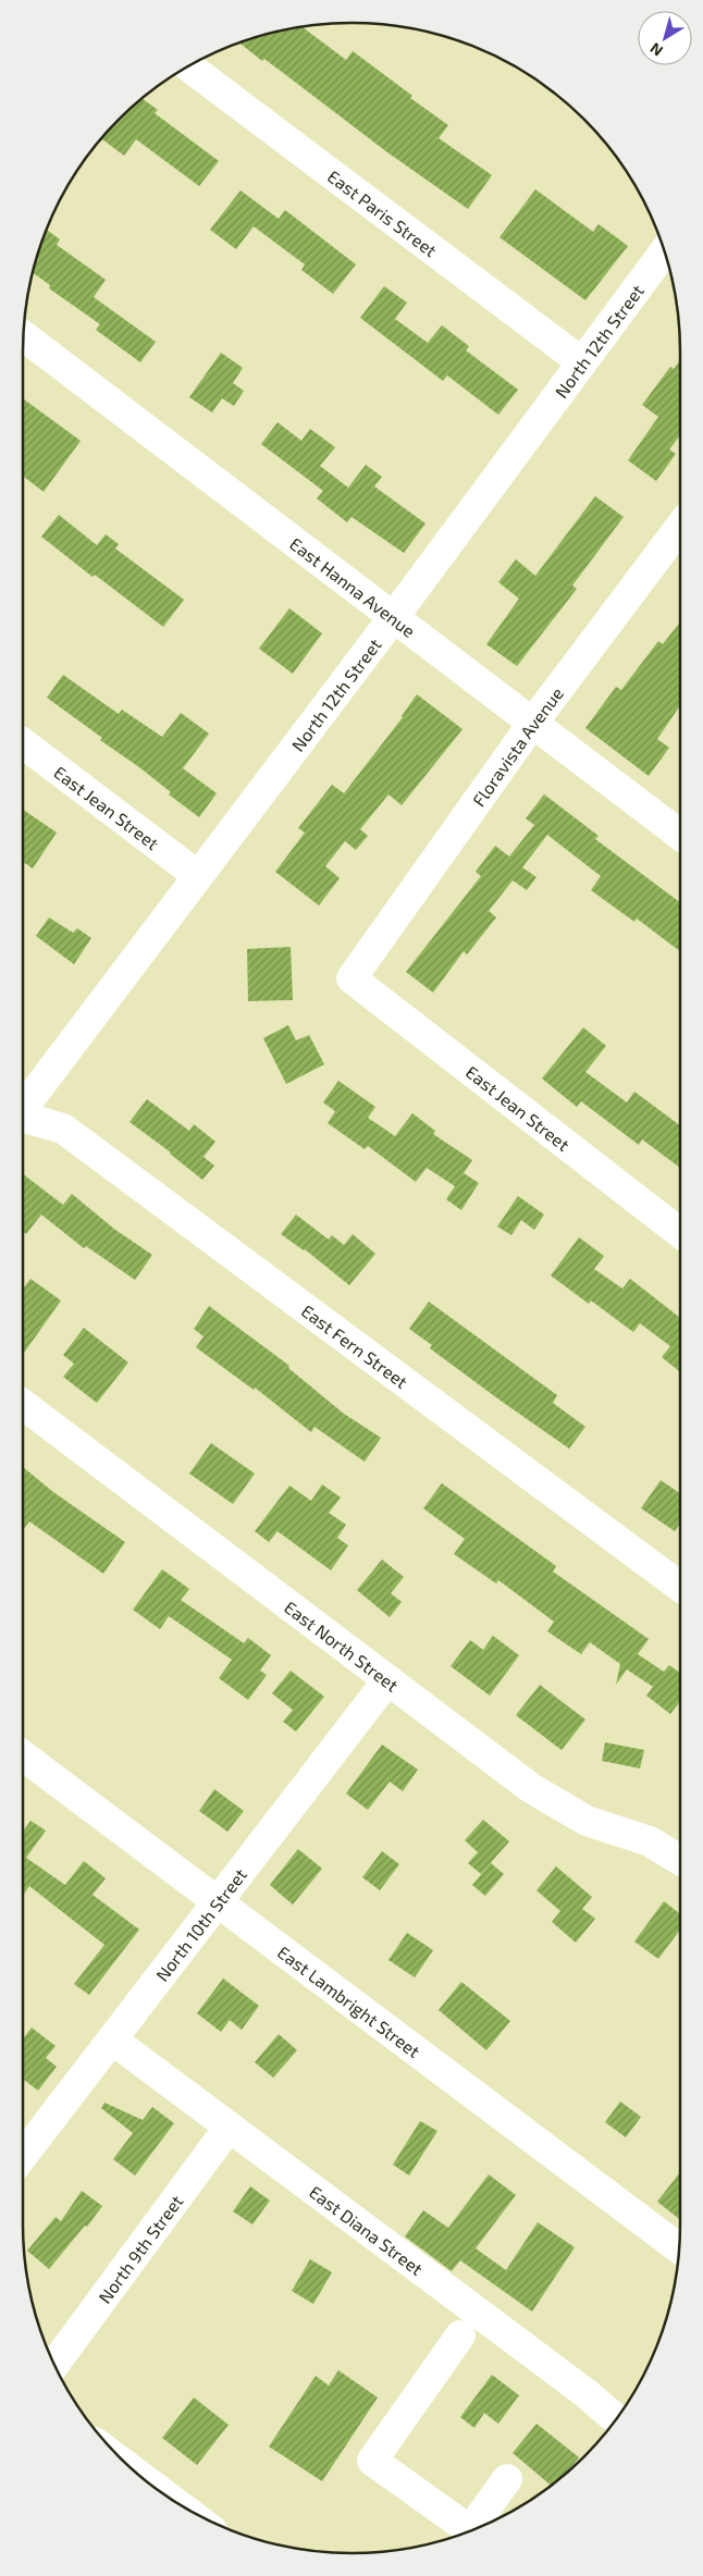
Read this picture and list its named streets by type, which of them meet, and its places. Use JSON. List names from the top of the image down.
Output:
{
  "streets": {
    "street": [
      "East Paris Street",
      "North 12th Street",
      "East Hanna Avenue",
      "Floravista Avenue",
      "East Jean Street",
      "East Fern Street",
      "East North Street",
      "North 10th Street",
      "East Lambright Street",
      "East Diana Street",
      "North 9th Street"
    ]
  },
  "crossings": [
    ["East Paris Street", "North 12th Street"],
    ["North 12th Street", "East Hanna Avenue"],
    ["North 12th Street", "East Jean Street"],
    ["East Hanna Avenue", "Floravista Avenue"],
    ["Floravista Avenue", "East Jean Street"],
    ["East North Street", "North 10th Street"],
    ["North 10th Street", "East Lambright Street"],
    ["North 10th Street", "East Diana Street"],
    ["East Diana Street", "North 9th Street"]
  ],
  "north": "bottom left"
}
